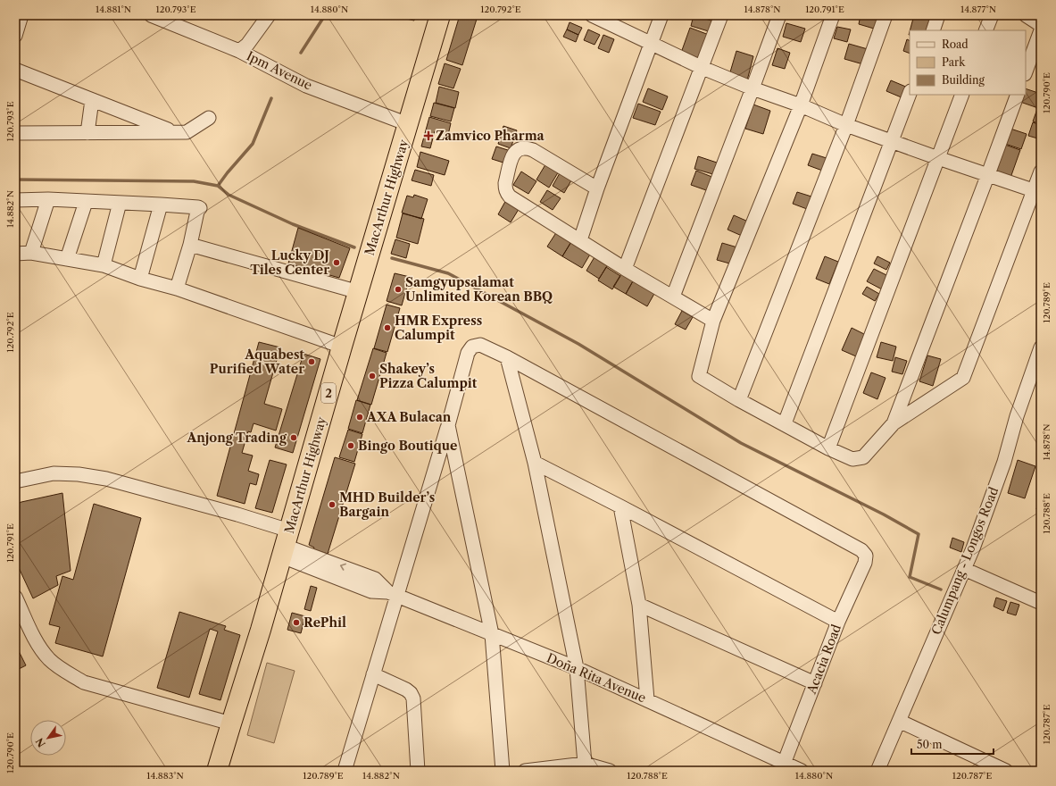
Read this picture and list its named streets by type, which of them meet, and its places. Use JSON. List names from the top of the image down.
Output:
{
  "streets": {
    "highway": ["MacArthur Highway", "2"],
    "street": [
      "Ipm Avenue",
      "Calumpang - Longos Road",
      "Acacia Road",
      "Doña Rita Avenue"
    ]
  },
  "crossings": [
    ["Ipm Avenue", "MacArthur Highway"],
    ["MacArthur Highway", "Doña Rita Avenue"],
    ["Acacia Road", "Doña Rita Avenue"]
  ],
  "places": {
    "health": ["Zamvico Pharma"],
    "other": [
      "Lucky DJ Tiles Center",
      "Samgyupsalamat Unlimited Korean BBQ",
      "HMR Express Calumpit",
      "Aquabest Purified Water",
      "Shakey’s Pizza Calumpit",
      "AXA Bulacan",
      "Anjong Trading",
      "Bingo Boutique",
      "MHD Builder’s Bargain",
      "RePhil"
    ]
  },
  "legend": ["Road", "Park", "Building"],
  "scale_bar": "50 m",
  "north": "bottom left",
  "coordinates": [
    "14.881°N",
    "120.793°E",
    "14.880°N",
    "120.792°E",
    "14.878°N",
    "120.791°E",
    "14.877°N",
    "120.790°E",
    "14.882°N",
    "120.789°E",
    "120.788°E",
    "120.787°E",
    "14.883°N"
  ]
}
